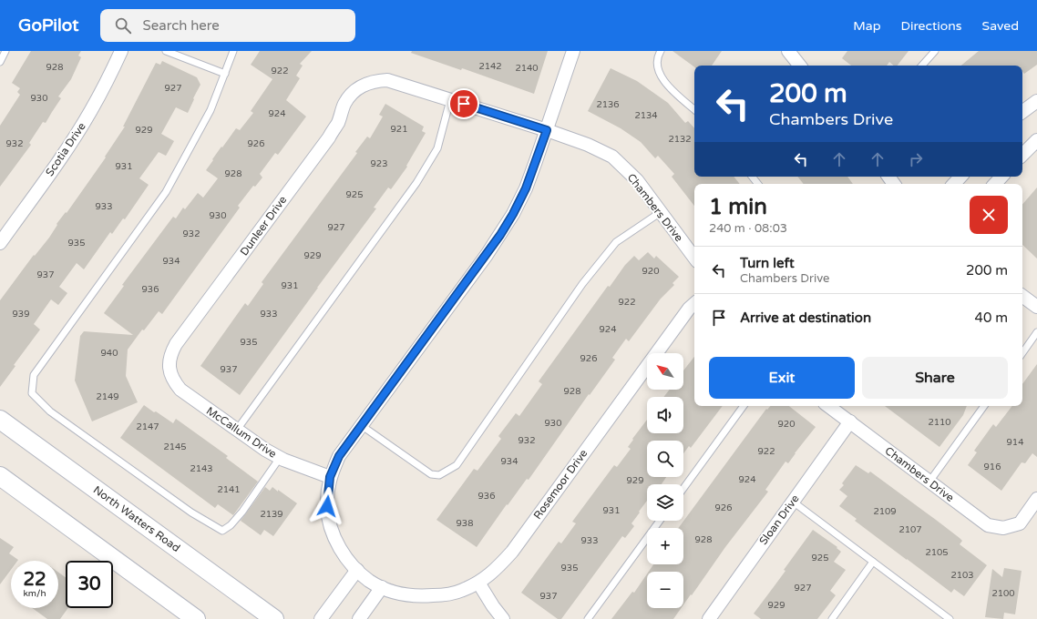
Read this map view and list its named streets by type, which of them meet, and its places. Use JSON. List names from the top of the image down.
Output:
{
  "streets": {
    "main road": ["North Watters Road"],
    "street": [
      "Scotia Drive",
      "Chambers Drive",
      "Dunleer Drive",
      "McCallum Drive",
      "Rosemoor Drive",
      "Sloan Drive"
    ]
  },
  "crossings": [
    ["Chambers Drive", "Dunleer Drive"],
    ["Chambers Drive", "Rosemoor Drive"],
    ["Chambers Drive", "Sloan Drive"],
    ["Dunleer Drive", "McCallum Drive"],
    ["McCallum Drive", "Rosemoor Drive"]
  ],
  "house_numbers": [
    "2142",
    "928",
    "2140",
    "922",
    "927",
    "930",
    "2136",
    "924",
    "2134",
    "921",
    "929",
    "2132",
    "932",
    "926",
    "923",
    "931",
    "928",
    "925",
    "933",
    "930",
    "927",
    "932",
    "935",
    "929",
    "934",
    "920",
    "937",
    "931",
    "936",
    "922",
    "939",
    "933",
    "924",
    "935",
    "940",
    "926",
    "937",
    "928",
    "2149",
    "2110",
    "930",
    "920",
    "2147",
    "932",
    "914",
    "2145",
    "922",
    "934",
    "916",
    "2143",
    "924",
    "929",
    "2141",
    "936",
    "926",
    "931",
    "2109",
    "2139",
    "938",
    "2107",
    "928",
    "933",
    "2105",
    "925",
    "935",
    "2103",
    "927",
    "2100",
    "937",
    "929"
  ],
  "north": "top left",
  "page": {
    "header": "GoPilot",
    "search": "Search here",
    "nav": ["Map", "Directions", "Saved"],
    "turn": ["200 m", "Chambers Drive"],
    "heading": ["1 min", "240 m · 08:03"],
    "list": [
      {
        "name": "Turn left",
        "note": "Chambers Drive",
        "value": "200 m"
      },
      {
        "name": "Arrive at destination",
        "value": "40 m"
      }
    ],
    "buttons": ["Exit", "Share"],
    "map_buttons": ["+", "−"],
    "speed": "22 km/h",
    "limit": "30"
  }
}
